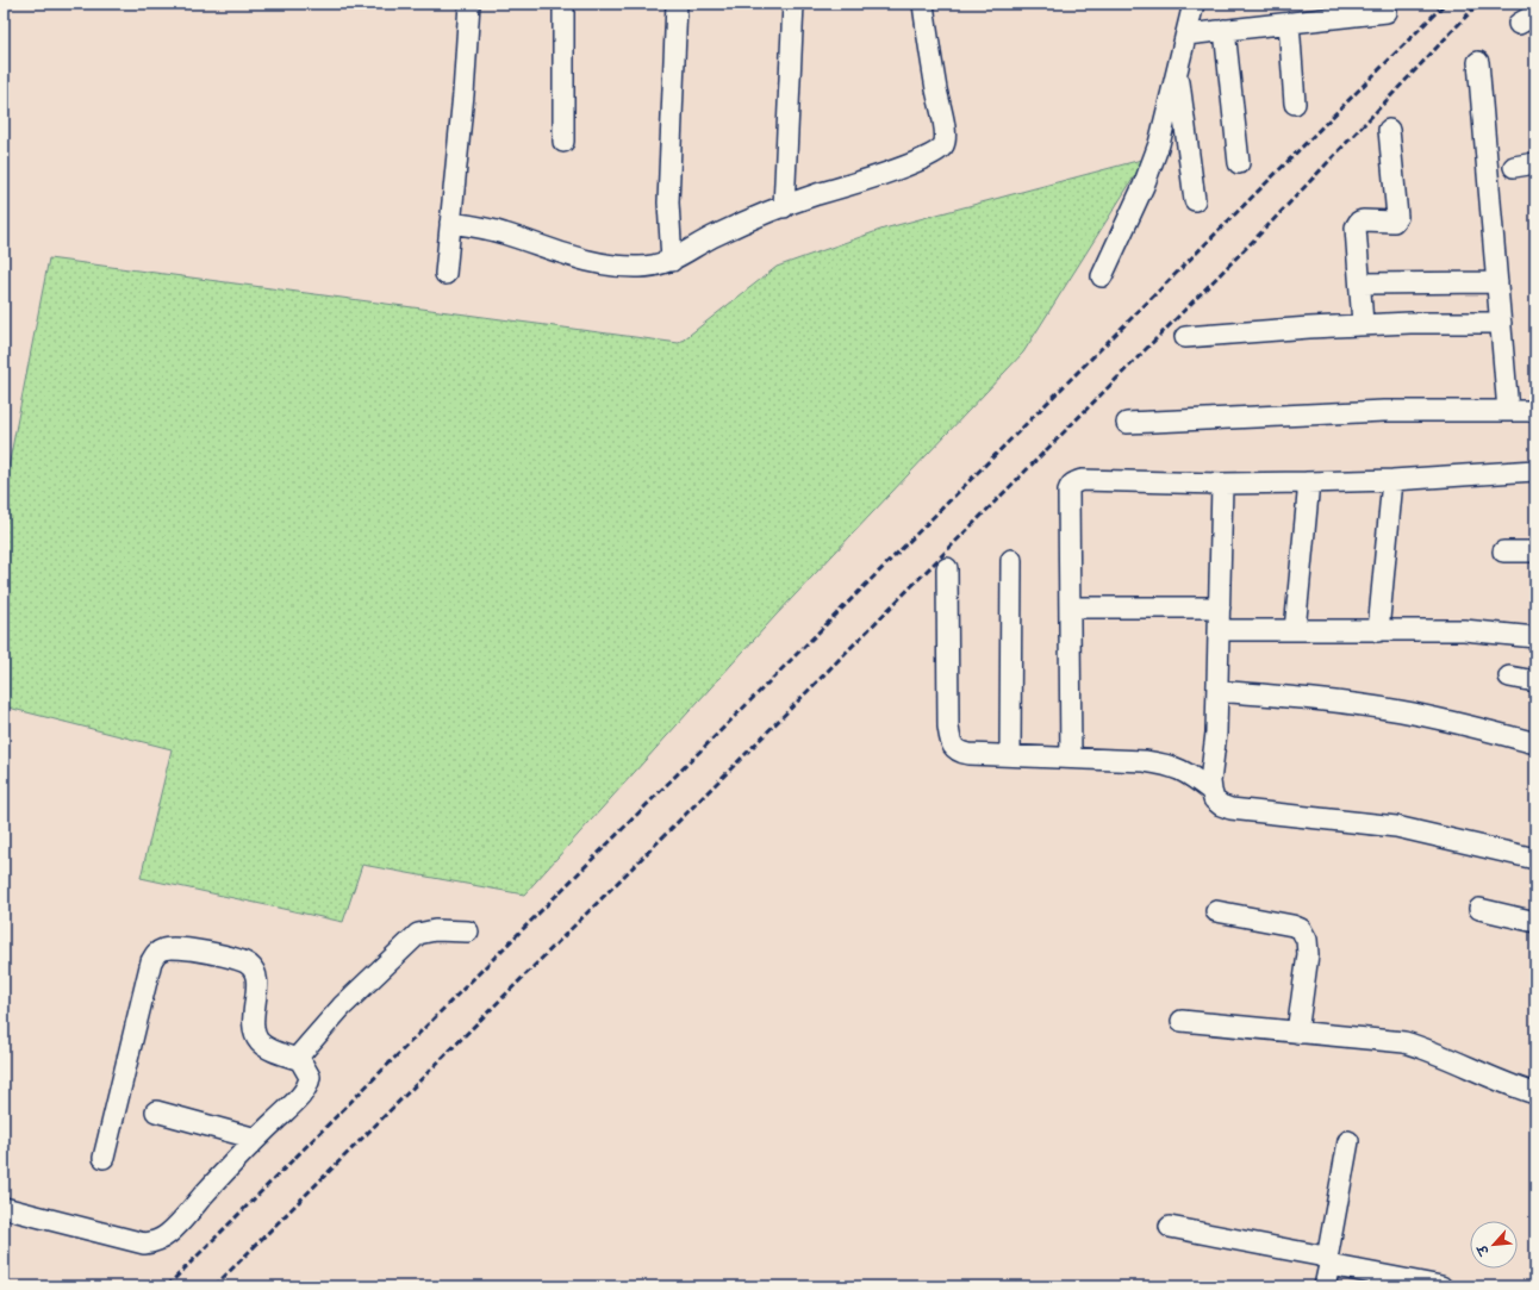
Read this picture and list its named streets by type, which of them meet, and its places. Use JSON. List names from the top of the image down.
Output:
{
  "north": "bottom left"
}
